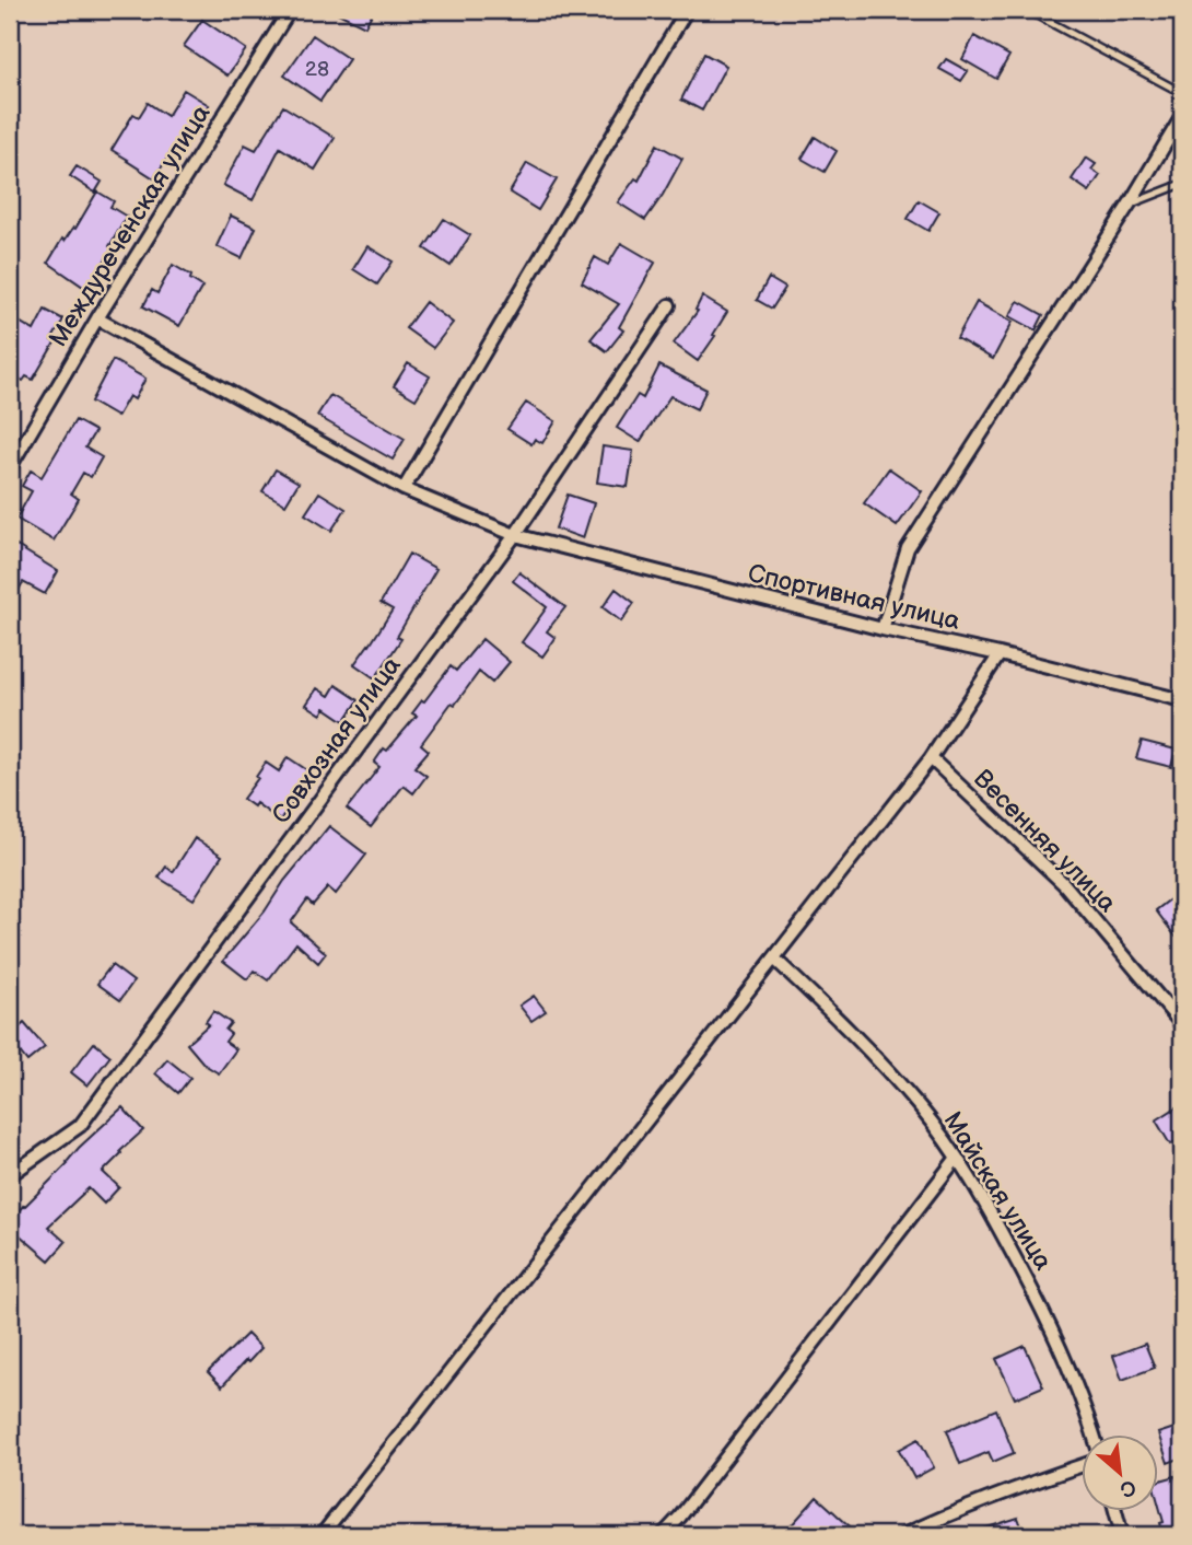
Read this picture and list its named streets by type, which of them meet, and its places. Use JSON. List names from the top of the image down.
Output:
{
  "streets": {
    "street": [
      "Междуреченская улица",
      "Спортивная улица",
      "Совхозная улица",
      "Весенняя улица",
      "Майская улица"
    ]
  },
  "crossings": [
    ["Междуреченская улица", "Спортивная улица"],
    ["Спортивная улица", "Совхозная улица"]
  ],
  "house_numbers": ["28"],
  "north": "bottom right"
}
